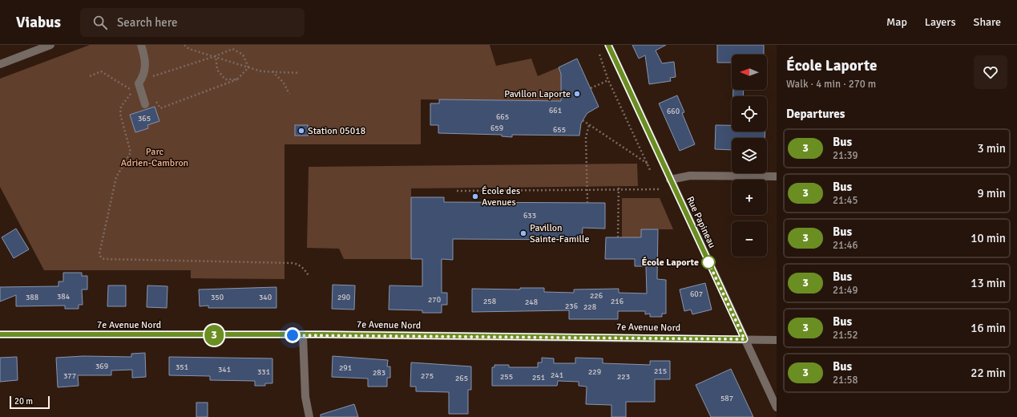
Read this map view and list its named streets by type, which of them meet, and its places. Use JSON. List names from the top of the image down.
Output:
{
  "streets": {
    "street": ["Rue Papineau", "7e Avenue Nord"]
  },
  "crossings": [
    ["Rue Papineau", "7e Avenue Nord"]
  ],
  "parks": ["Parc Adrien-Cambron"],
  "places": [
    "Pavillon Laporte",
    "Station 05018",
    "École des Avenues",
    "Pavillon Sainte-Famille",
    "École Laporte"
  ],
  "lines": ["bus line 3"],
  "house_numbers": [
    "661",
    "660",
    "665",
    "365",
    "659",
    "655",
    "633",
    "607",
    "226",
    "384",
    "388",
    "350",
    "340",
    "290",
    "270",
    "258",
    "216",
    "248",
    "236",
    "228",
    "369",
    "351",
    "291",
    "341",
    "215",
    "331",
    "229",
    "283",
    "241",
    "377",
    "275",
    "255",
    "223",
    "251",
    "265",
    "587"
  ],
  "scale_bar": "20 m",
  "north": "left",
  "page": {
    "header": "Viabus",
    "search": "Search here",
    "nav": ["Map", "Layers", "Share"],
    "on_map": "3",
    "heading": [
      ["École Laporte", "Walk · 4 min · 270 m"],
      "Departures"
    ],
    "map_buttons": ["+", "−"],
    "list": [
      {
        "mark": "3",
        "name": "Bus",
        "note": "21:39",
        "value": "3 min"
      },
      {
        "mark": "3",
        "name": "Bus",
        "note": "21:45",
        "value": "9 min"
      },
      {
        "mark": "3",
        "name": "Bus",
        "note": "21:46",
        "value": "10 min"
      },
      {
        "mark": "3",
        "name": "Bus",
        "note": "21:49",
        "value": "13 min"
      },
      {
        "mark": "3",
        "name": "Bus",
        "note": "21:52",
        "value": "16 min"
      },
      {
        "mark": "3",
        "name": "Bus",
        "note": "21:58",
        "value": "22 min"
      }
    ],
    "scale": "20 m"
  }
}
